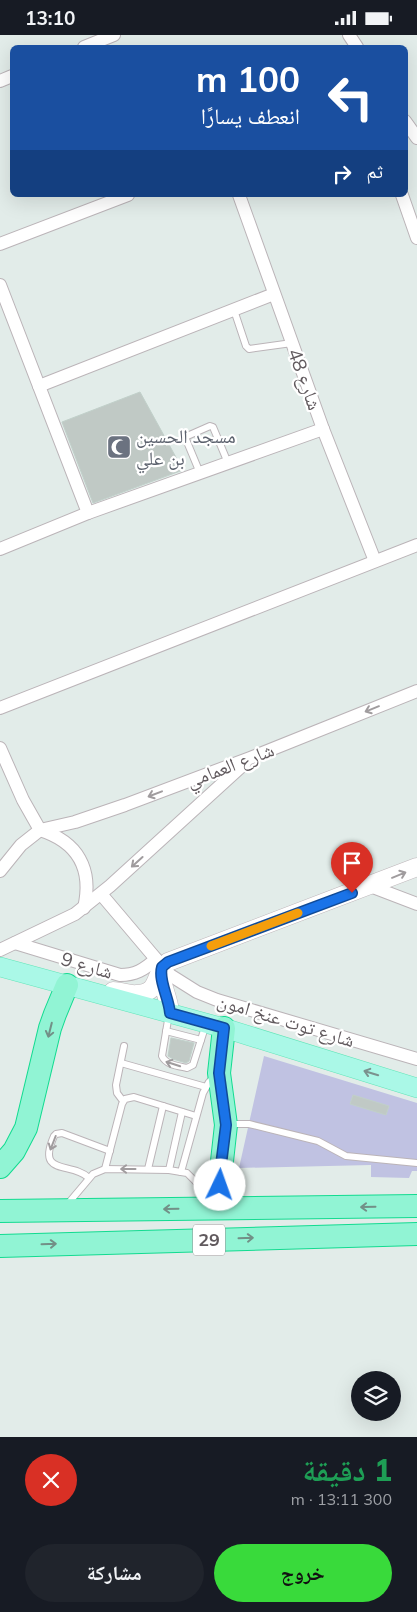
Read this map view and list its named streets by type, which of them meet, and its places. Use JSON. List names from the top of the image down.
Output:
{
  "streets": {
    "highway": ["29"],
    "street": [
      "شارع 48",
      "شارع العمامي",
      "شارع 9",
      "شارع توت عنخ امون"
    ]
  },
  "crossings": [
    ["شارع 9", "شارع توت عنخ امون"]
  ],
  "places": {
    "mosque": ["مسجد الحسين بن علي"]
  },
  "page": {
    "status": "13:10",
    "turn": ["100 m", "انعطف يسارًا"],
    "then": "ثم",
    "heading": ["1 دقيقة", "300 m · 13:11"],
    "buttons": ["خروج", "مشاركة"]
  }
}
